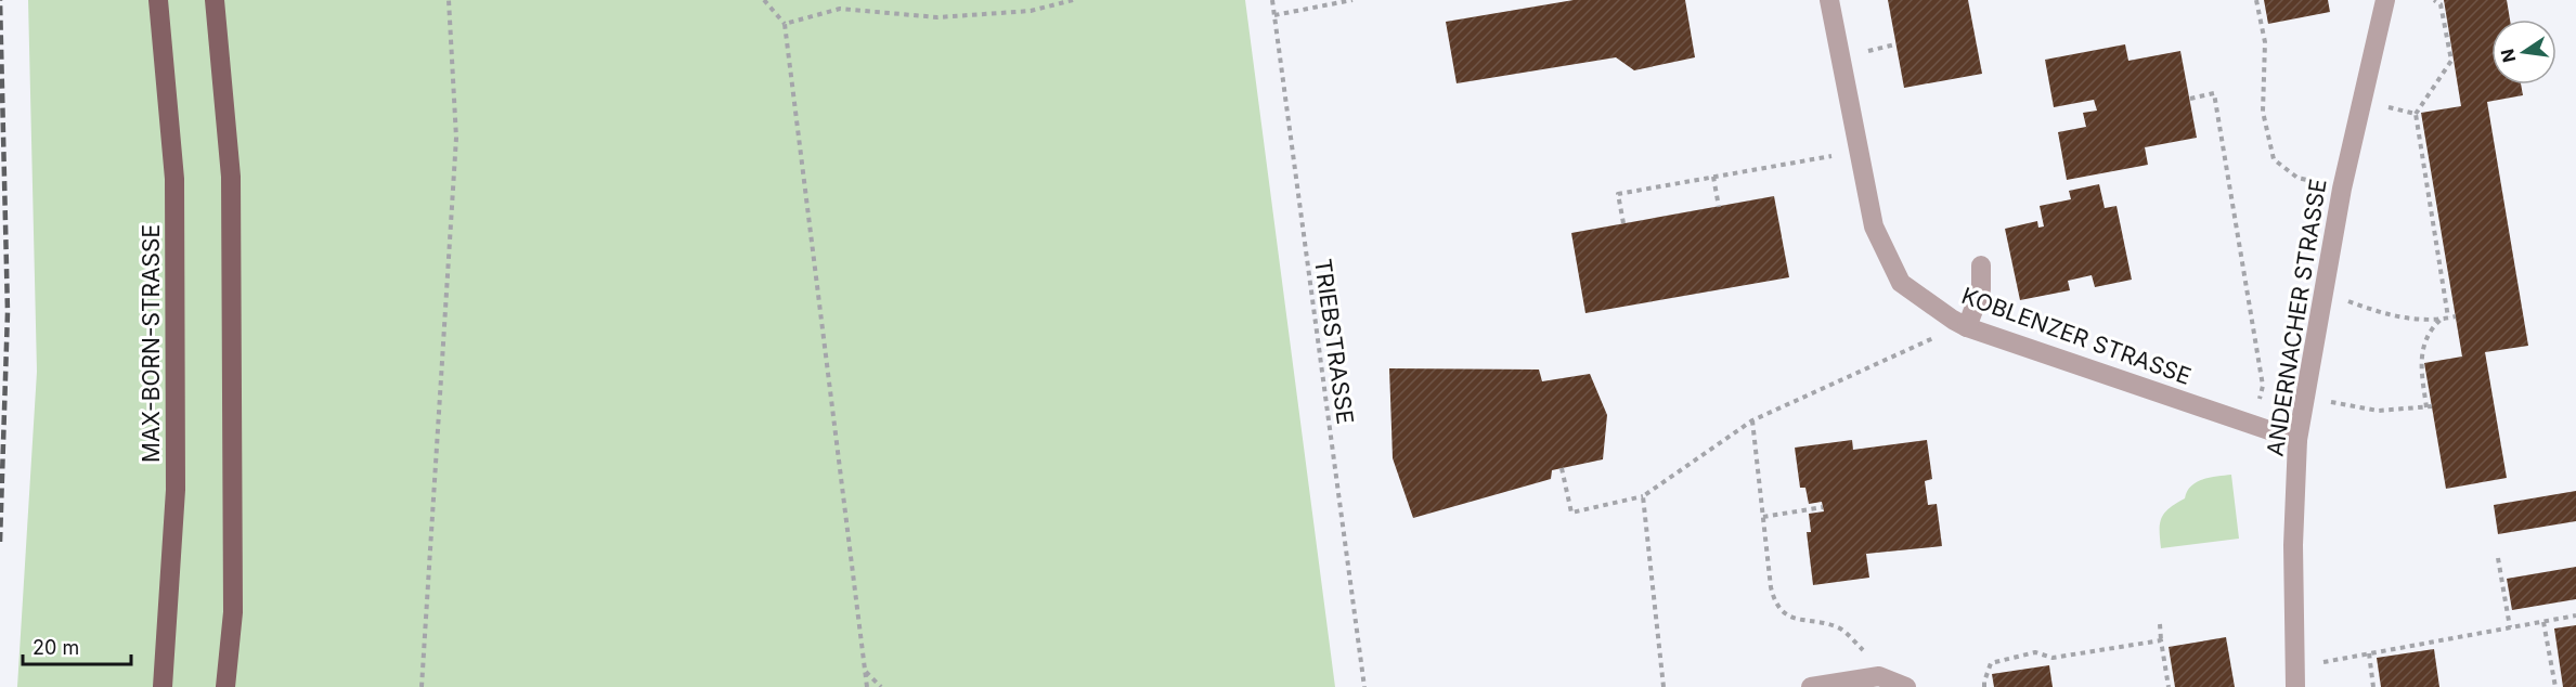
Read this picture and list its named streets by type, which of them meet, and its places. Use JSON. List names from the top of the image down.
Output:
{
  "streets": {
    "main road": ["MAX-BORN-STRASSE"],
    "street": ["ANDERNACHER STRASSE", "KOBLENZER STRASSE"],
    "path": ["TRIEBSTRASSE"]
  },
  "crossings": [
    ["ANDERNACHER STRASSE", "KOBLENZER STRASSE"]
  ],
  "scale_bar": "20 m",
  "north": "left"
}
